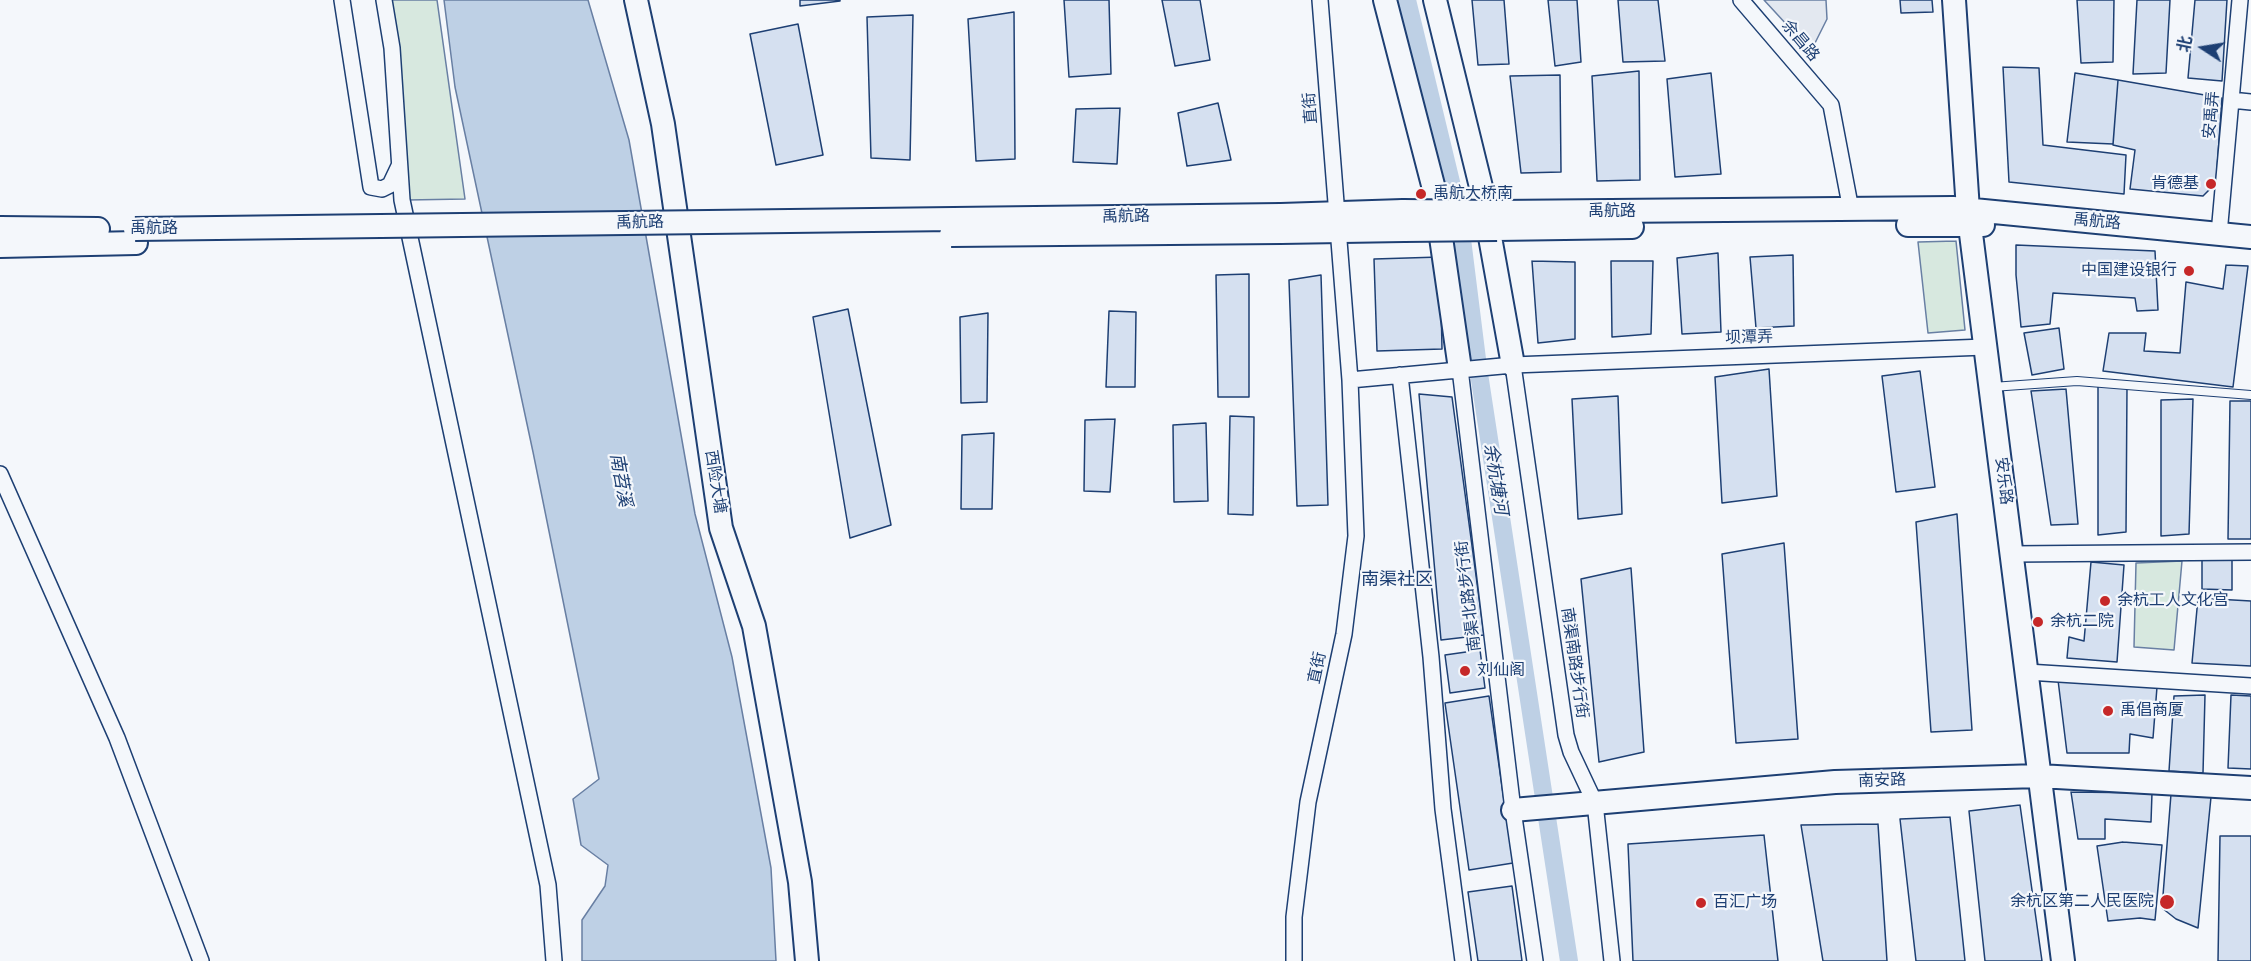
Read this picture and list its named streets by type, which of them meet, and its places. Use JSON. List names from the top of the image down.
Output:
{
  "streets": {
    "street": [
      "余昌路",
      "直街",
      "安禹弄",
      "禹航路",
      "坝潭弄",
      "安乐路",
      "西险大塘",
      "南渠北路步行街",
      "南渠南路步行街",
      "南安路"
    ]
  },
  "crossings": [
    ["余昌路", "禹航路"],
    ["直街", "禹航路"],
    ["直街", "坝潭弄"],
    ["安禹弄", "禹航路"],
    ["禹航路", "安乐路"],
    ["坝潭弄", "安乐路"],
    ["坝潭弄", "南渠北路步行街"],
    ["坝潭弄", "南渠南路步行街"],
    ["安乐路", "南安路"],
    ["南渠北路步行街", "南安路"],
    ["南渠南路步行街", "南安路"]
  ],
  "districts": ["南渠社区"],
  "water": ["余杭塘河", "南苕溪"],
  "places": [
    "肯德基",
    "禹航大桥南",
    "中国建设银行",
    "余杭工人文化宫",
    "余杭二院",
    "刘仙阁",
    "禹倡商厦",
    "余杭区第二人民医院",
    "百汇广场"
  ],
  "north": "left"
}
